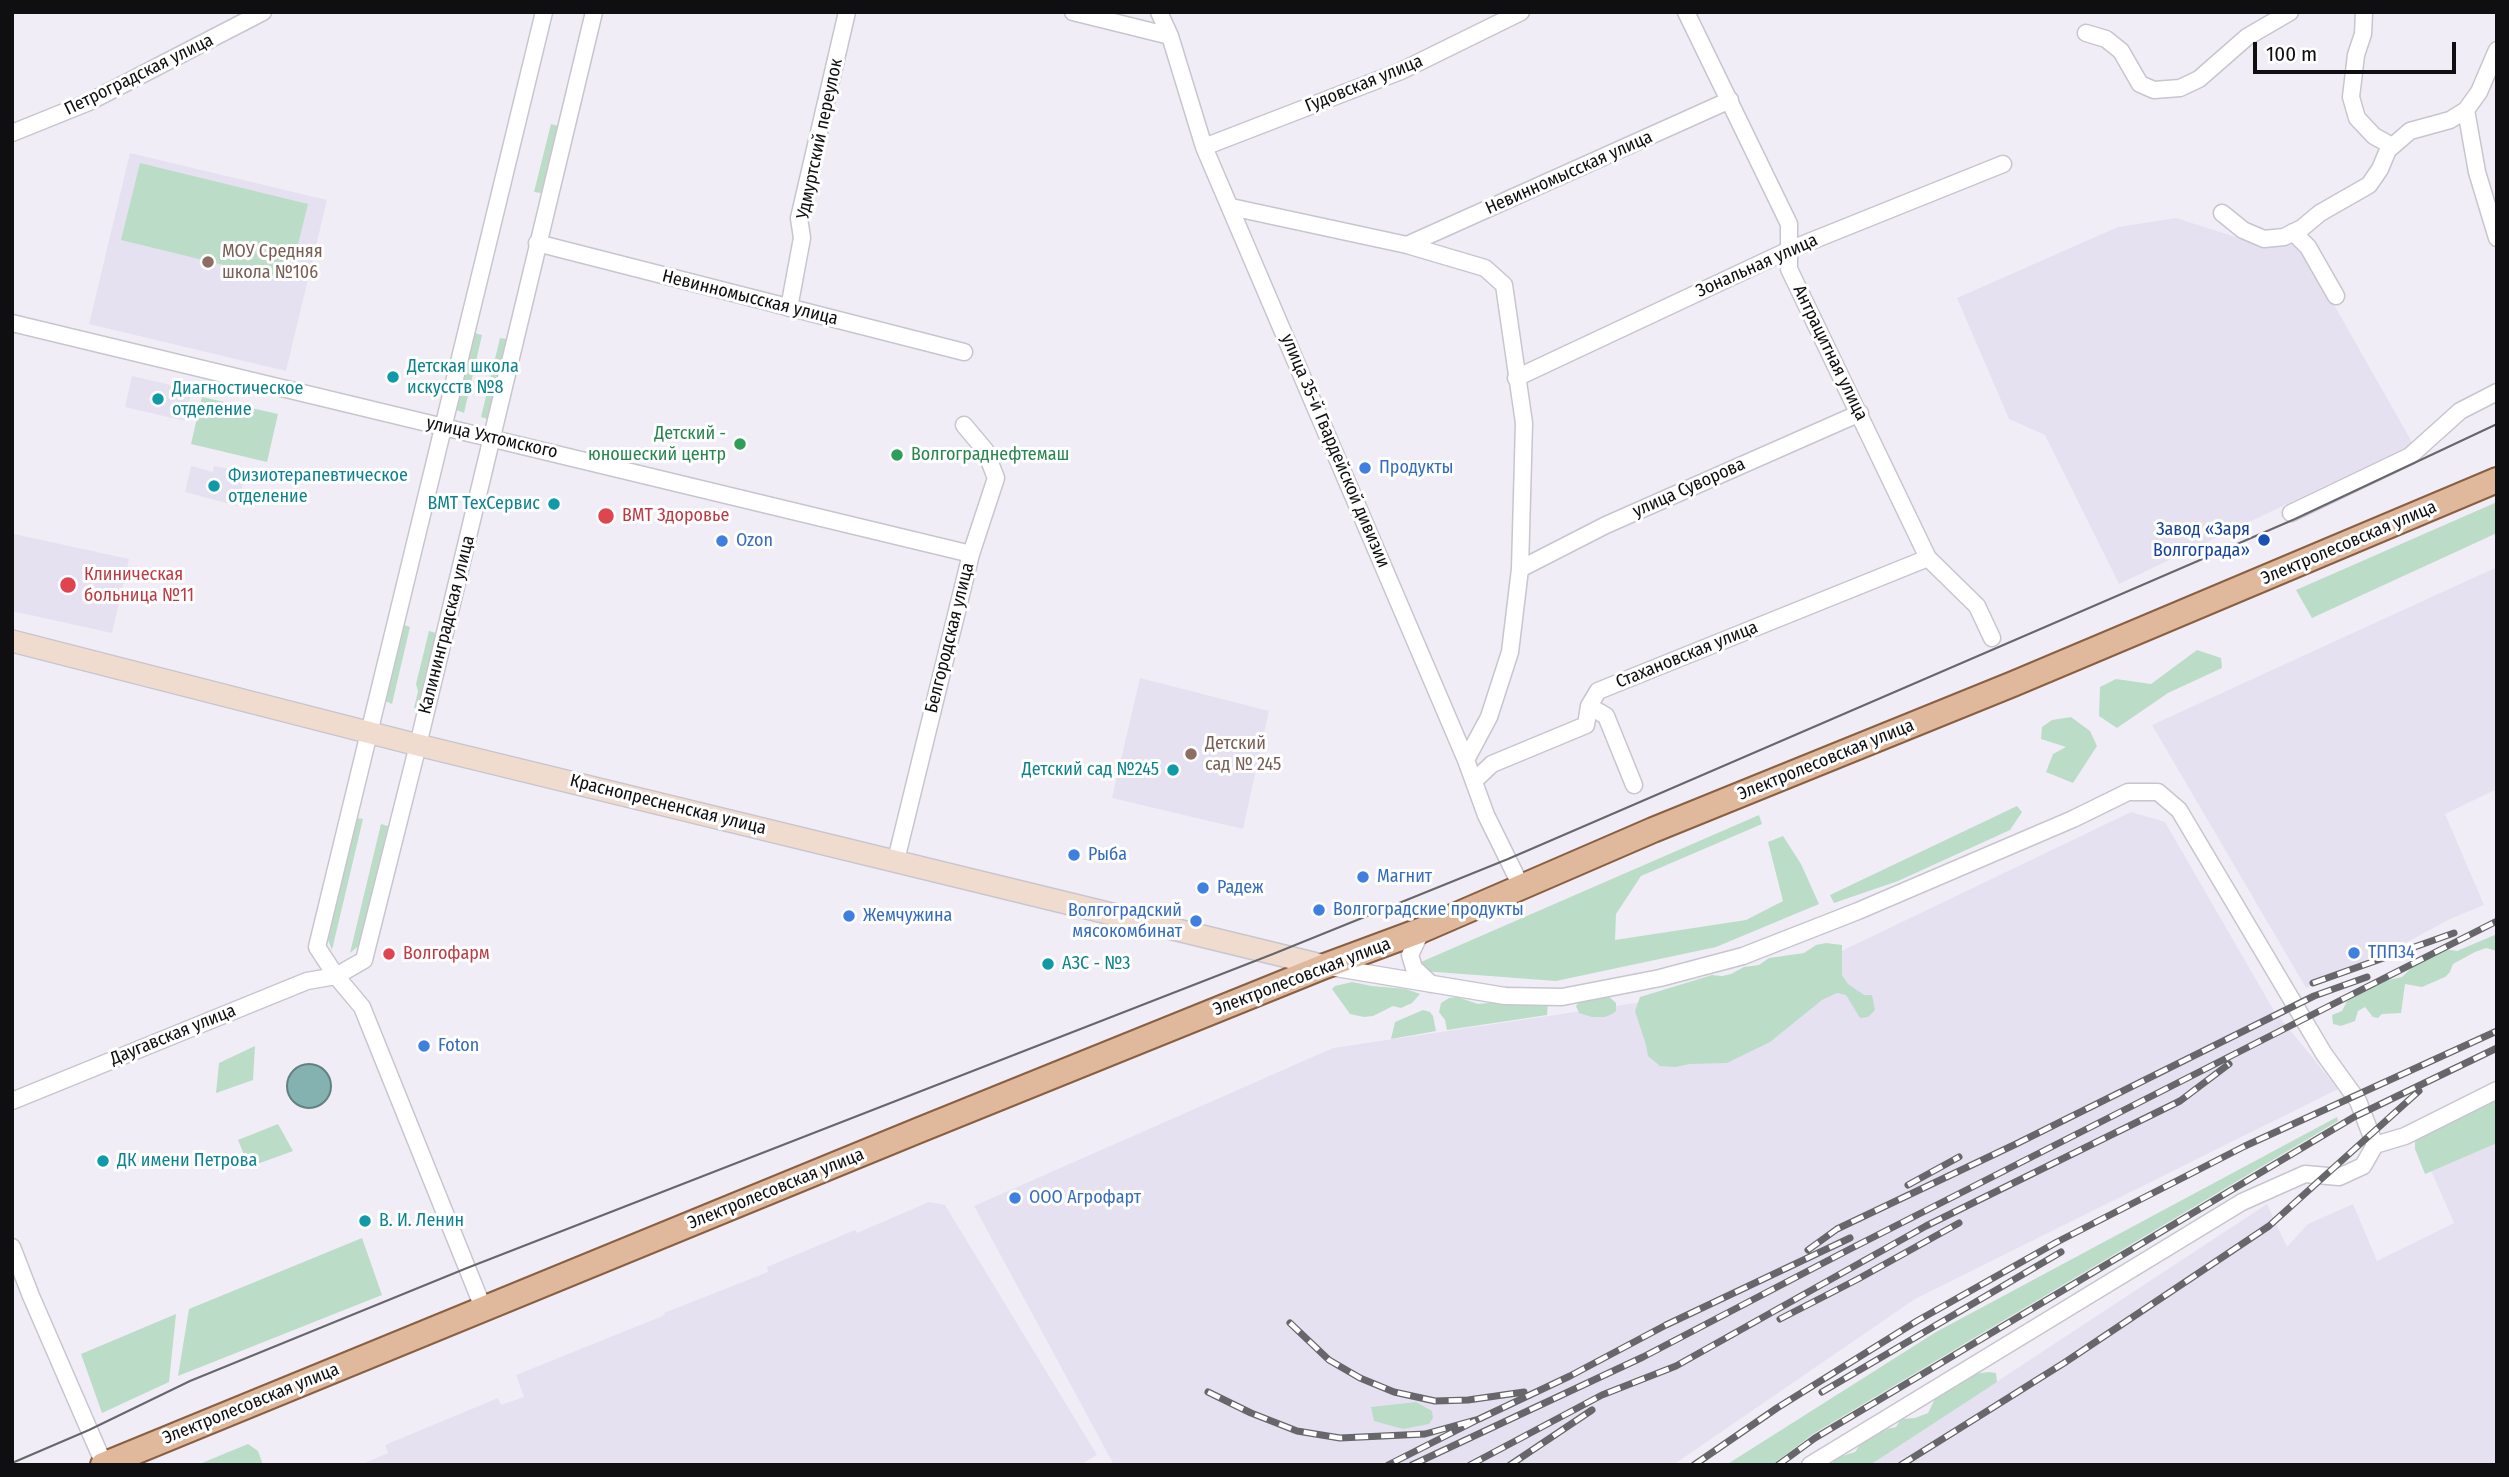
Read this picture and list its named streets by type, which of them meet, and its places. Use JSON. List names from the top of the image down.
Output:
{
  "streets": {
    "main road": ["Электролесовская улица"],
    "street": [
      "Петроградская улица",
      "Гудовская улица",
      "Удмуртский переулок",
      "Невинномысская улица",
      "Зональная улица",
      "Антрацитная улица",
      "улица Ухтомского",
      "улица 35-й Гвардейской дивизии",
      "улица Суворова",
      "Калининградская улица",
      "Белгородская улица",
      "Стахановская улица",
      "Краснопресненская улица",
      "Даугавская улица"
    ]
  },
  "crossings": [
    ["Гудовская улица", "улица 35-й Гвардейской дивизии"],
    ["Удмуртский переулок", "Невинномысская улица"],
    ["Невинномысская улица", "Антрацитная улица"],
    ["Невинномысская улица", "Калининградская улица"],
    ["Зональная улица", "Антрацитная улица"],
    ["Антрацитная улица", "улица Суворова"],
    ["Антрацитная улица", "Стахановская улица"],
    ["улица Ухтомского", "Калининградская улица"],
    ["улица Ухтомского", "Белгородская улица"],
    ["улица 35-й Гвардейской дивизии", "Электролесовская улица"],
    ["улица 35-й Гвардейской дивизии", "Стахановская улица"],
    ["Электролесовская улица", "Краснопресненская улица"],
    ["Калининградская улица", "Краснопресненская улица"],
    ["Калининградская улица", "Даугавская улица"],
    ["Белгородская улица", "Краснопресненская улица"]
  ],
  "places": [
    "МОУ Средняя школа №106",
    "Детская школа искусств №8",
    "Диагностическое отделение",
    "Детский - юношеский центр",
    "Волгограднефтемаш",
    "Продукты",
    "Физиотерапевтическое отделение",
    "ВМТ ТехСервис",
    "ВМТ Здоровье",
    "Завод «Заря Волгограда»",
    "Ozon",
    "Клиническая больница №11",
    "Детский сад № 245",
    "Детский сад №245",
    "Рыба",
    "Магнит",
    "Радеж",
    "Волгоградские продукты",
    "Жемчужина",
    "Волгоградский мясокомбинат",
    "ТПП34",
    "Волгофарм",
    "АЗС - №3",
    "Foton",
    "ДК имени Петрова",
    "ООО Агрофарт",
    "В. И. Ленин"
  ],
  "scale_bar": "100 m"
}
